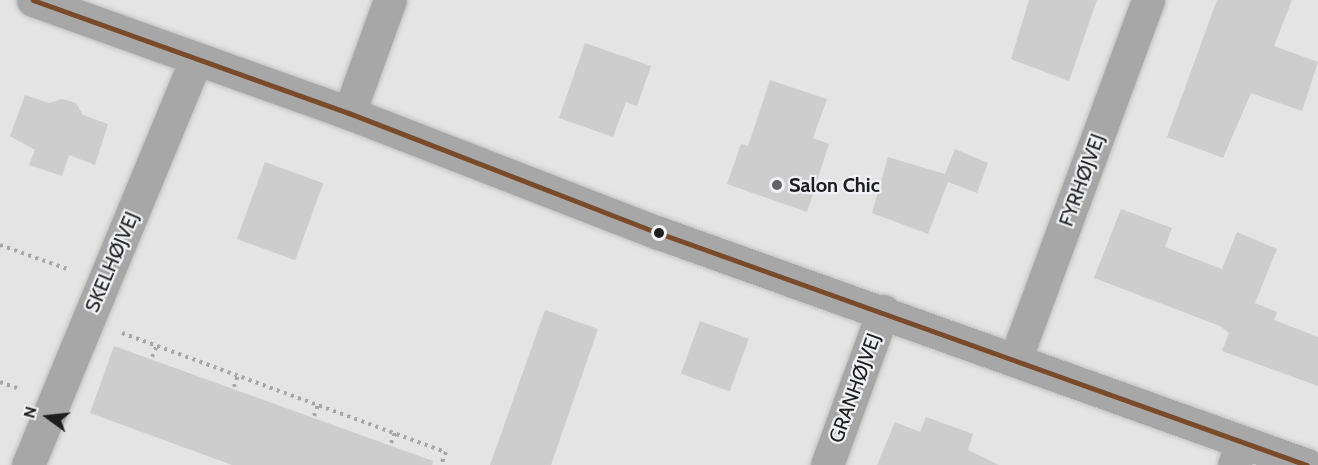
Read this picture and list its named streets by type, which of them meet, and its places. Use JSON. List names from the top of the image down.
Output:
{
  "streets": {
    "street": ["FYRHØJVEJ", "SKELHØJVEJ", "GRANHØJVEJ"]
  },
  "places": ["Salon Chic"],
  "north": "left"
}
